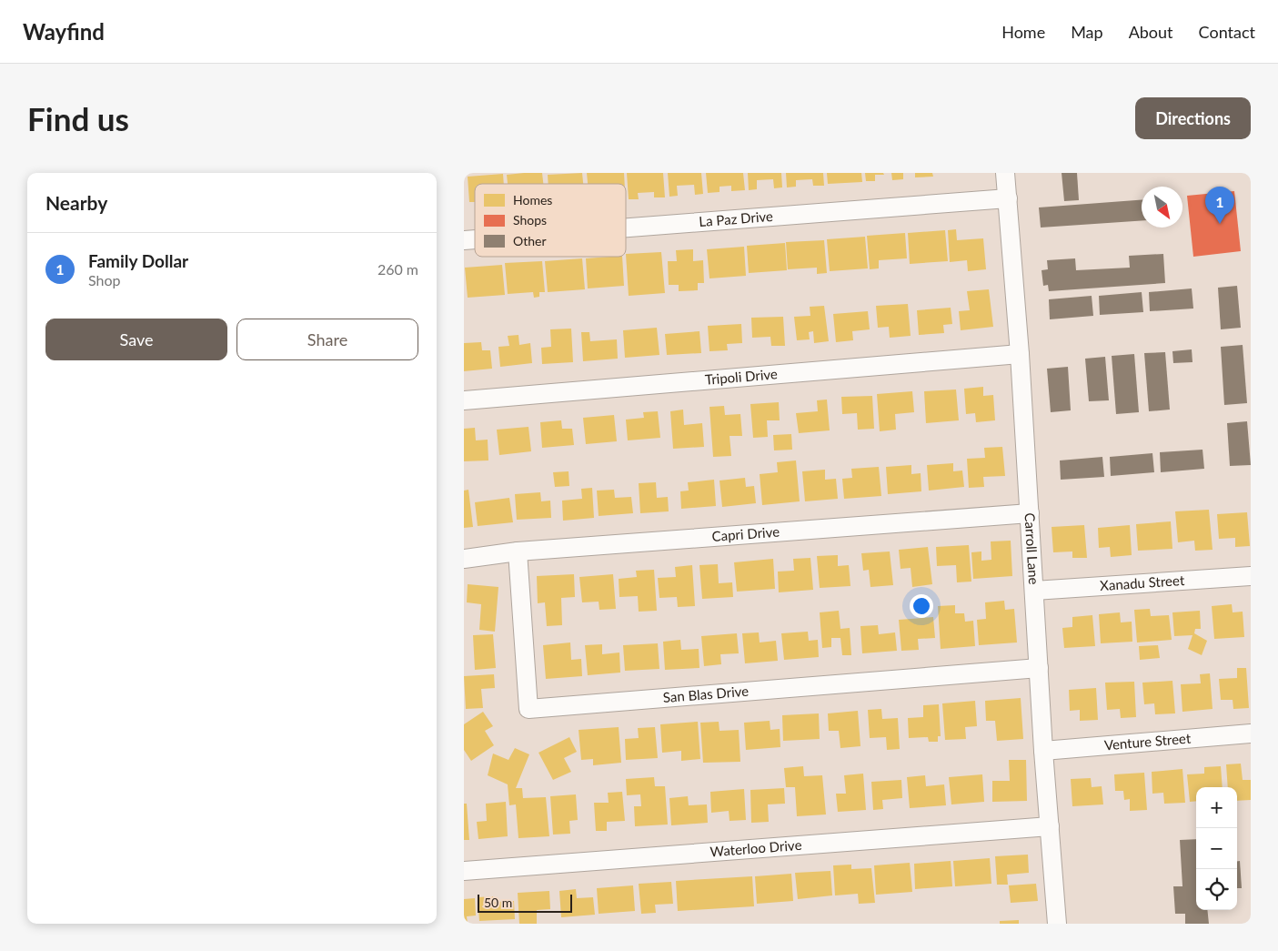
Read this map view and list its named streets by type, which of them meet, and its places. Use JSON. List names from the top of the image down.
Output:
{
  "streets": {
    "street": [
      "La Paz Drive",
      "Tripoli Drive",
      "Capri Drive",
      "Carroll Lane",
      "Xanadu Street",
      "San Blas Drive",
      "Venture Street",
      "Waterloo Drive"
    ]
  },
  "crossings": [
    ["La Paz Drive", "Carroll Lane"],
    ["Tripoli Drive", "Carroll Lane"],
    ["Capri Drive", "Carroll Lane"],
    ["Capri Drive", "San Blas Drive"],
    ["Carroll Lane", "Xanadu Street"],
    ["Carroll Lane", "San Blas Drive"],
    ["Carroll Lane", "Venture Street"],
    ["Carroll Lane", "Waterloo Drive"]
  ],
  "legend": ["Homes", "Shops", "Other"],
  "scale_bar": "50 m",
  "north": "bottom right",
  "page": {
    "header": "Wayfind",
    "nav": [
      "Home",
      "Map",
      "About",
      "Contact"
    ],
    "buttons": [
      "Directions",
      ["Save", "Share"]
    ],
    "title": "Find us",
    "heading": "Nearby",
    "pins": "1",
    "list": [
      {
        "mark": "1",
        "name": "Family Dollar",
        "note": "Shop",
        "value": "260 m"
      }
    ],
    "map_buttons": ["+", "−"],
    "scale": "50 m"
  }
}
